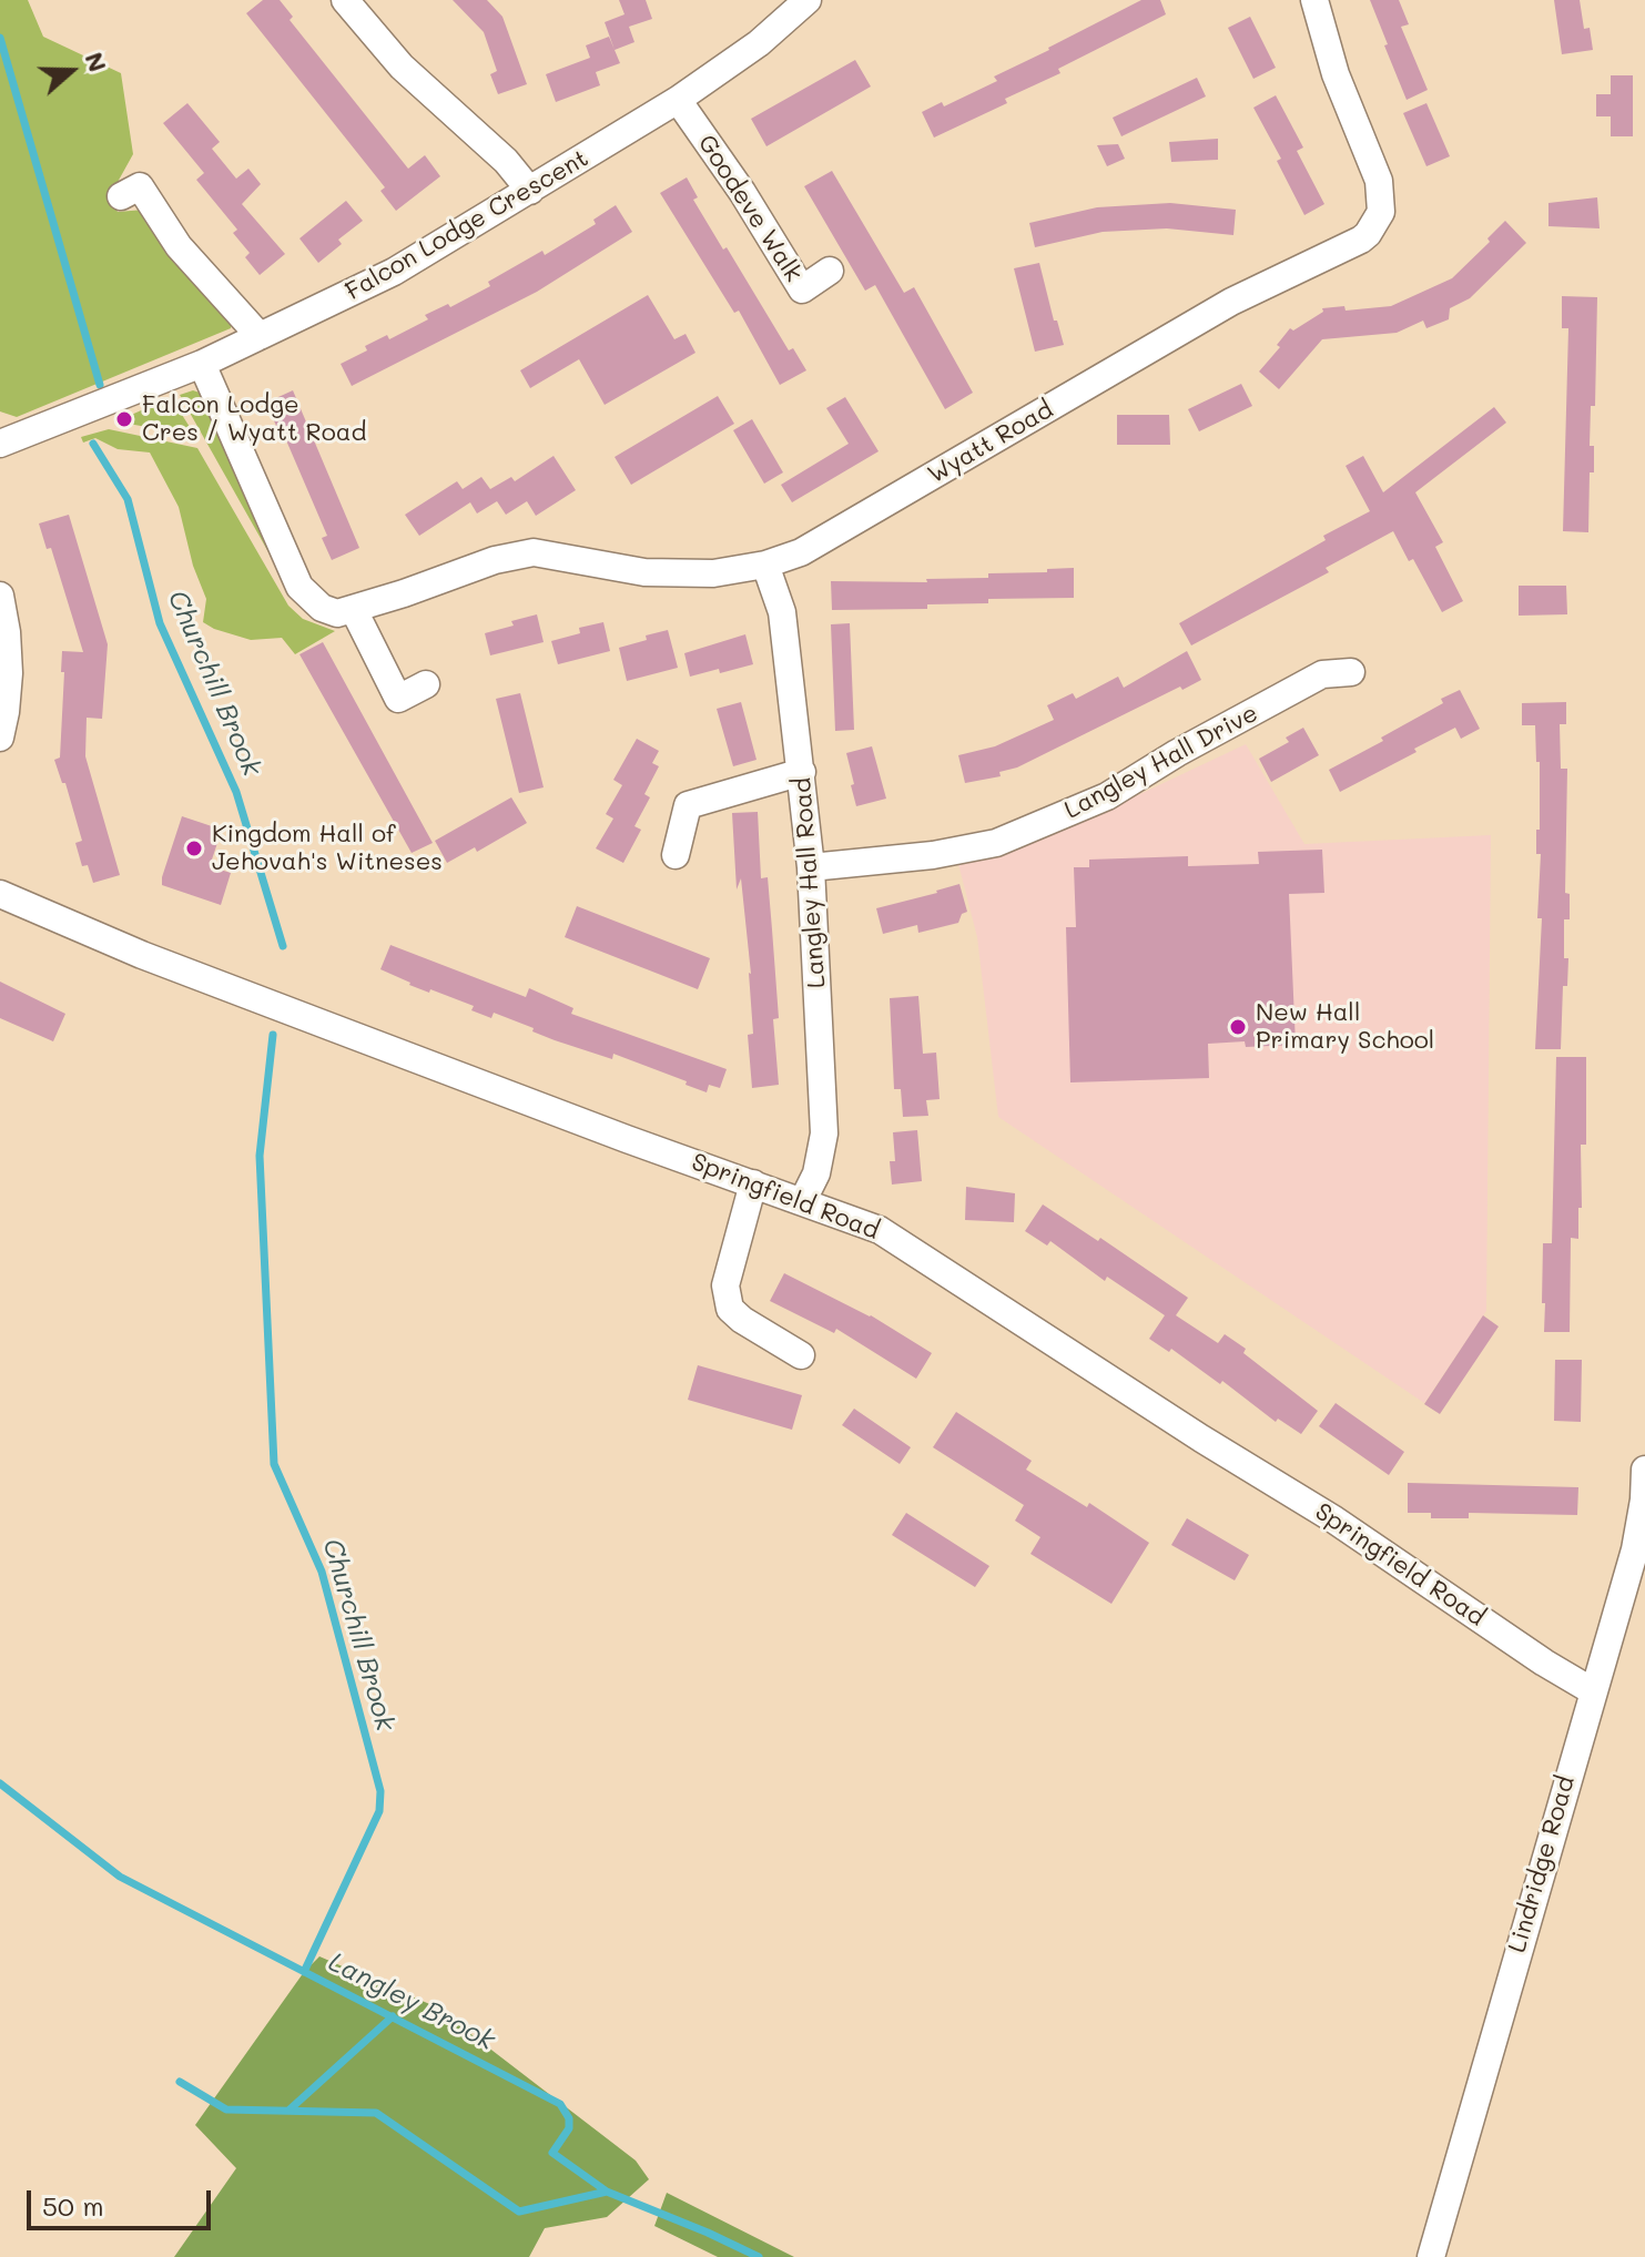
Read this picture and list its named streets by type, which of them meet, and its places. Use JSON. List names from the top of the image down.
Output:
{
  "streets": {
    "street": [
      "Goodeve Walk",
      "Falcon Lodge Crescent",
      "Wyatt Road",
      "Langley Hall Drive",
      "Langley Hall Road",
      "Springfield Road",
      "Lindridge Road"
    ]
  },
  "crossings": [
    ["Goodeve Walk", "Falcon Lodge Crescent"],
    ["Wyatt Road", "Langley Hall Road"],
    ["Langley Hall Drive", "Langley Hall Road"],
    ["Langley Hall Road", "Springfield Road"],
    ["Springfield Road", "Lindridge Road"]
  ],
  "water": ["Churchill Brook", "Langley Brook"],
  "places": ["Falcon Lodge Cres / Wyatt Road", "Kingdom Hall of Jehovah's Witneses", "New Hall Primary School"],
  "scale_bar": "50 m",
  "north": "right"
}
